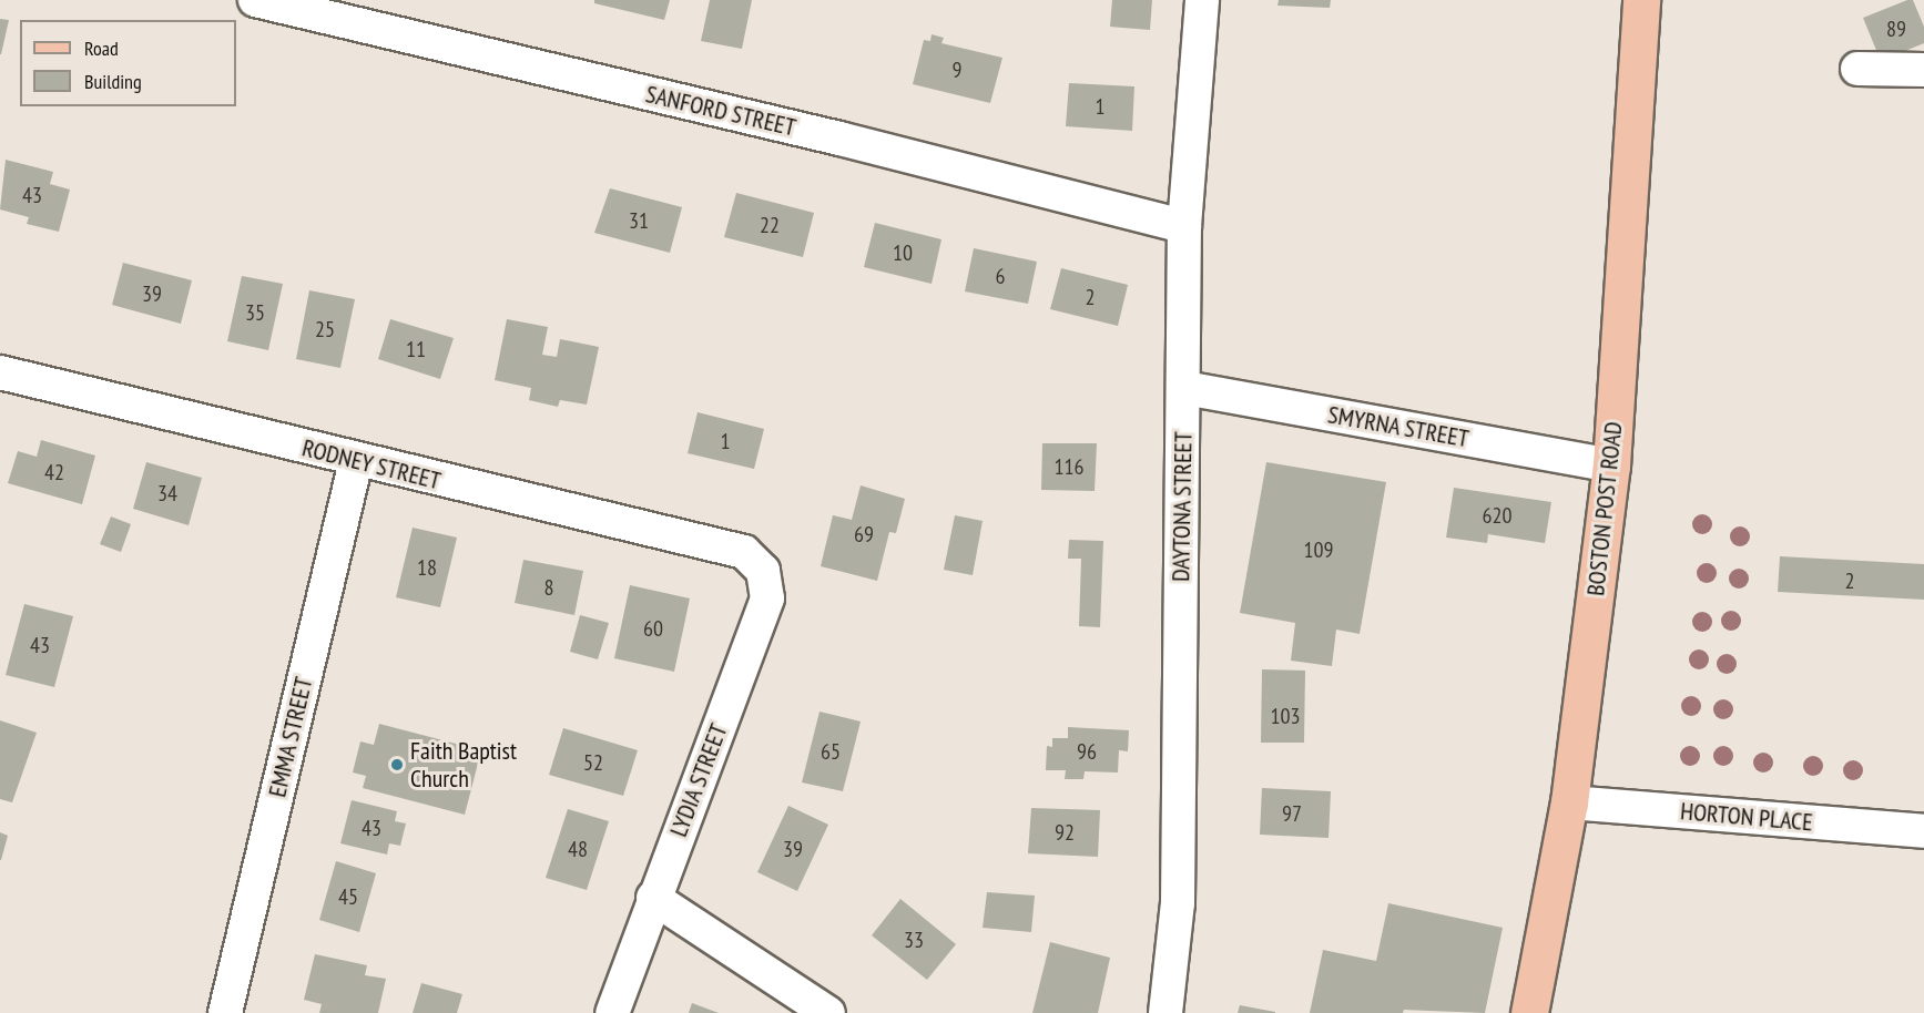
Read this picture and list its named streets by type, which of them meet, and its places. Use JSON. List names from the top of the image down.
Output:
{
  "streets": {
    "main road": ["BOSTON POST ROAD"],
    "street": [
      "SANFORD STREET",
      "SMYRNA STREET",
      "RODNEY STREET",
      "DAYTONA STREET",
      "EMMA STREET",
      "LYDIA STREET",
      "HORTON PLACE"
    ]
  },
  "crossings": [
    ["SANFORD STREET", "DAYTONA STREET"],
    ["SMYRNA STREET", "DAYTONA STREET"],
    ["SMYRNA STREET", "BOSTON POST ROAD"],
    ["RODNEY STREET", "EMMA STREET"],
    ["RODNEY STREET", "LYDIA STREET"],
    ["BOSTON POST ROAD", "HORTON PLACE"]
  ],
  "places": ["Faith Baptist Church"],
  "house_numbers": [
    "89",
    "9",
    "1",
    "43",
    "31",
    "22",
    "10",
    "6",
    "39",
    "2",
    "35",
    "25",
    "11",
    "1",
    "116",
    "42",
    "34",
    "620",
    "69",
    "109",
    "18",
    "2",
    "8",
    "60",
    "43",
    "103",
    "65",
    "96",
    "52",
    "97",
    "43",
    "92",
    "48",
    "39",
    "45",
    "33"
  ],
  "legend": ["Road", "Building"]
}
